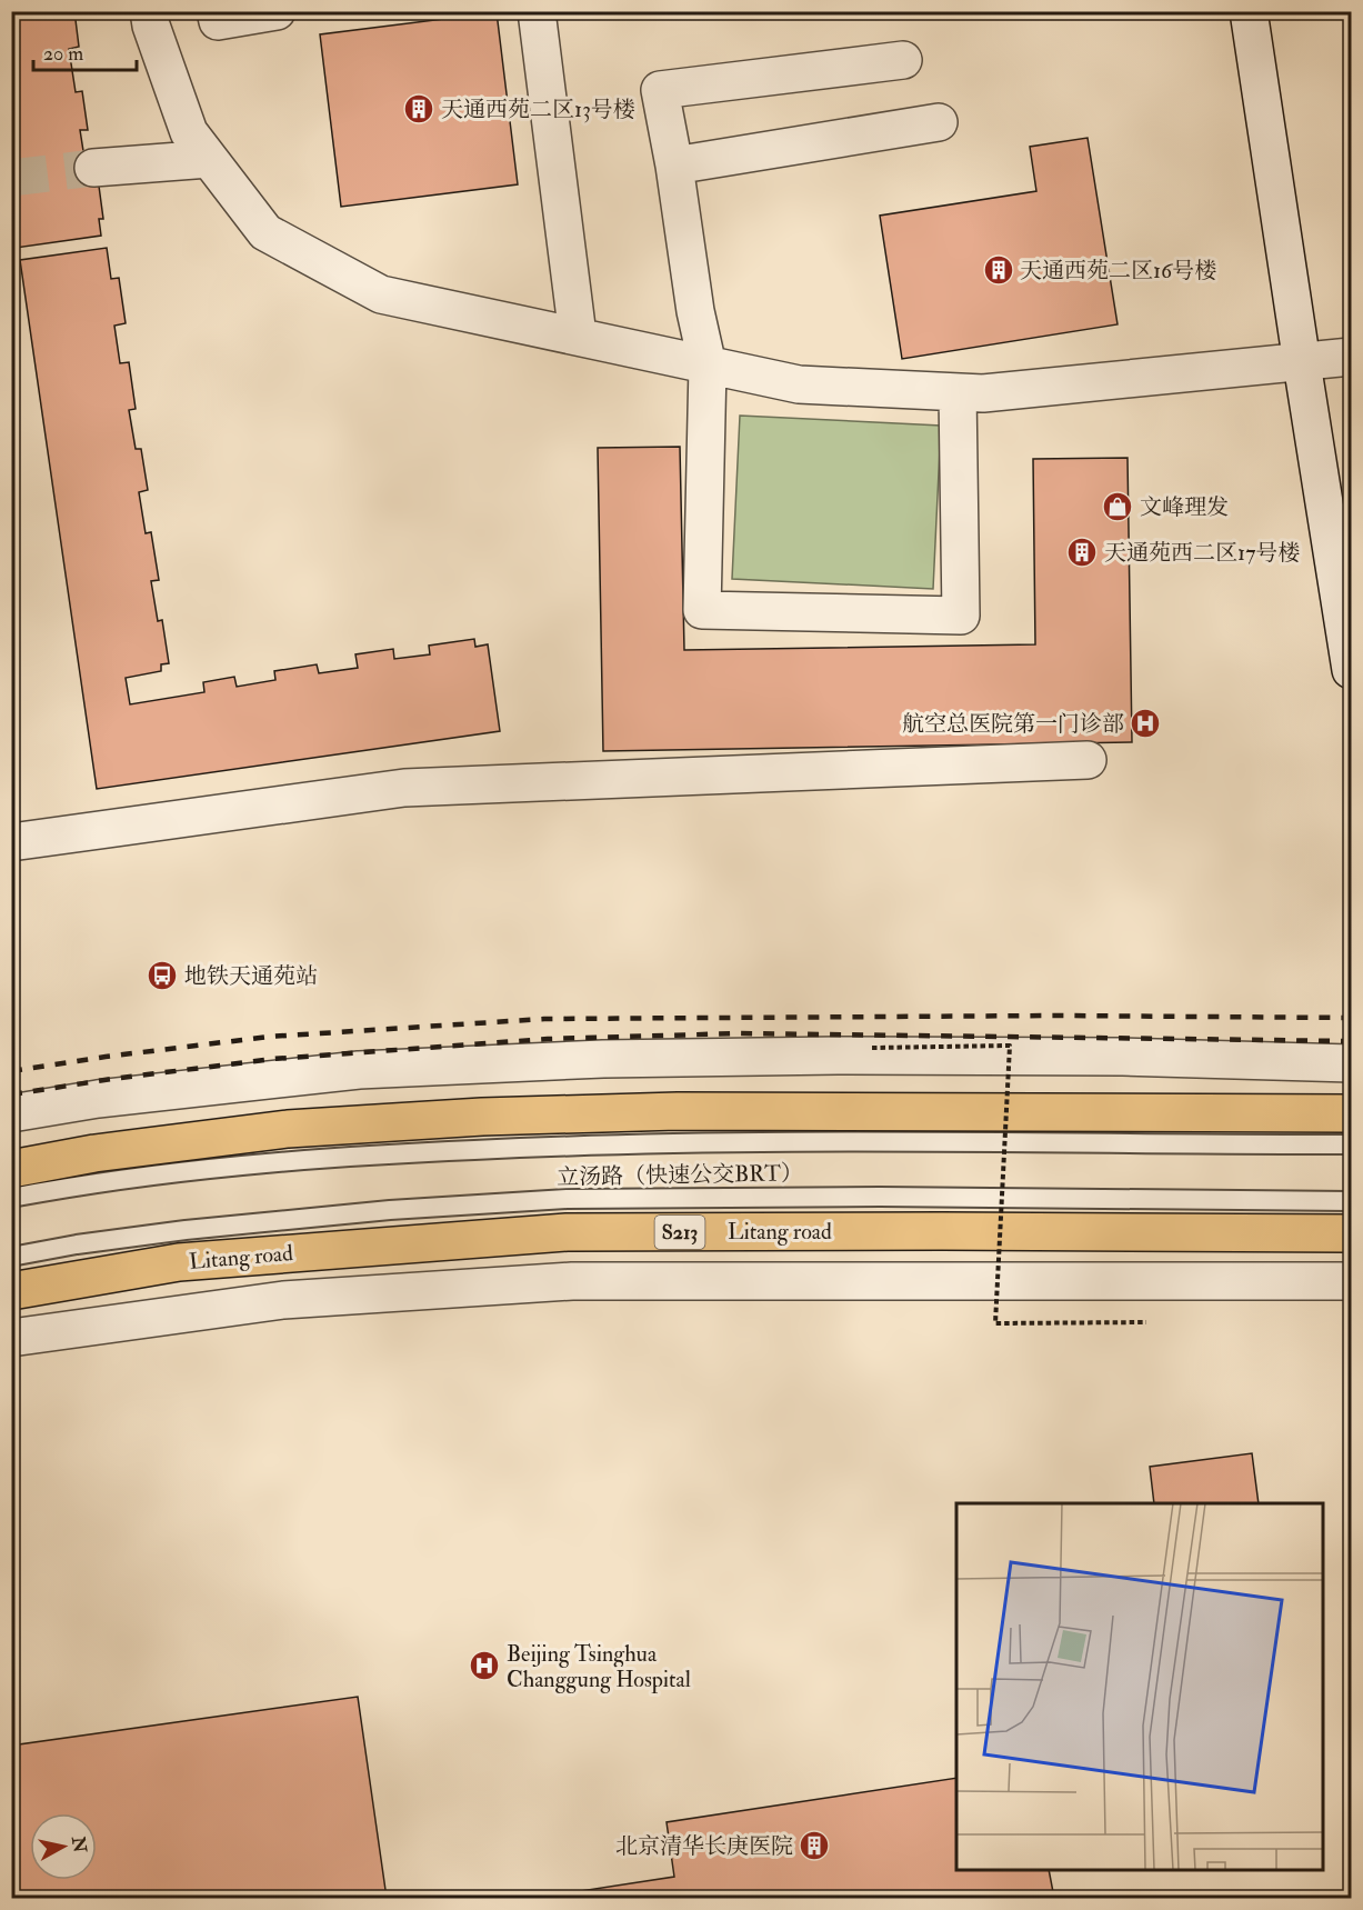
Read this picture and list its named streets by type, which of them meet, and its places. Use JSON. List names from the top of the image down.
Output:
{
  "streets": {
    "main road": ["Litang road", "S213"],
    "lane": ["立汤路（快速公交BRT）"]
  },
  "places": {
    "building": [
      "天通西苑二区13号楼",
      "天通西苑二区16号楼",
      "天通苑西二区17号楼",
      "北京清华长庚医院"
    ],
    "shop": ["文峰理发"],
    "hospital": ["航空总医院第一门诊部", "Beijing Tsinghua Changgung Hospital"],
    "bus stop": ["地铁天通苑站"]
  },
  "scale_bar": "20 m",
  "north": "right"
}
